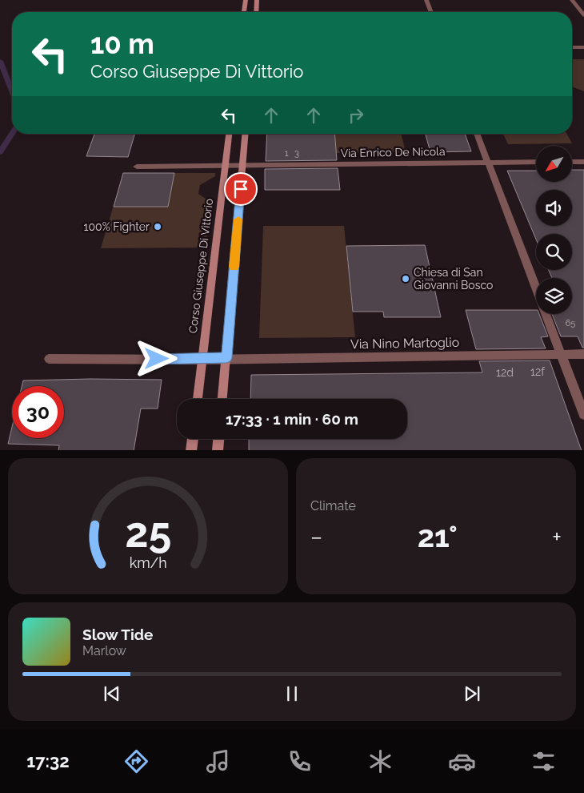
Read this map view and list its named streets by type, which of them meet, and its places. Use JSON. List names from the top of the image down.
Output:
{
  "streets": {
    "main road": ["Corso Giuseppe Di Vittorio"],
    "street": ["Via Enrico De Nicola", "Via Nino Martoglio"]
  },
  "crossings": [
    ["Via Enrico De Nicola", "Corso Giuseppe Di Vittorio"],
    ["Corso Giuseppe Di Vittorio", "Via Nino Martoglio"]
  ],
  "places": ["100% Fighter", "Chiesa di San Giovanni Bosco"],
  "house_numbers": [
    "1",
    "3",
    "65",
    "12f",
    "12d"
  ],
  "north": "bottom left",
  "page": {
    "turn": ["10 m", "Corso Giuseppe Di Vittorio"],
    "limit": "30",
    "trip": "17:33 · 1 min · 60 m",
    "tile": "Climate",
    "heat": ["−", "21°", "+"],
    "song": ["Slow Tide", "Marlow"],
    "tabs": "17:32",
    "gauge": ["25", "km/h"]
  }
}
